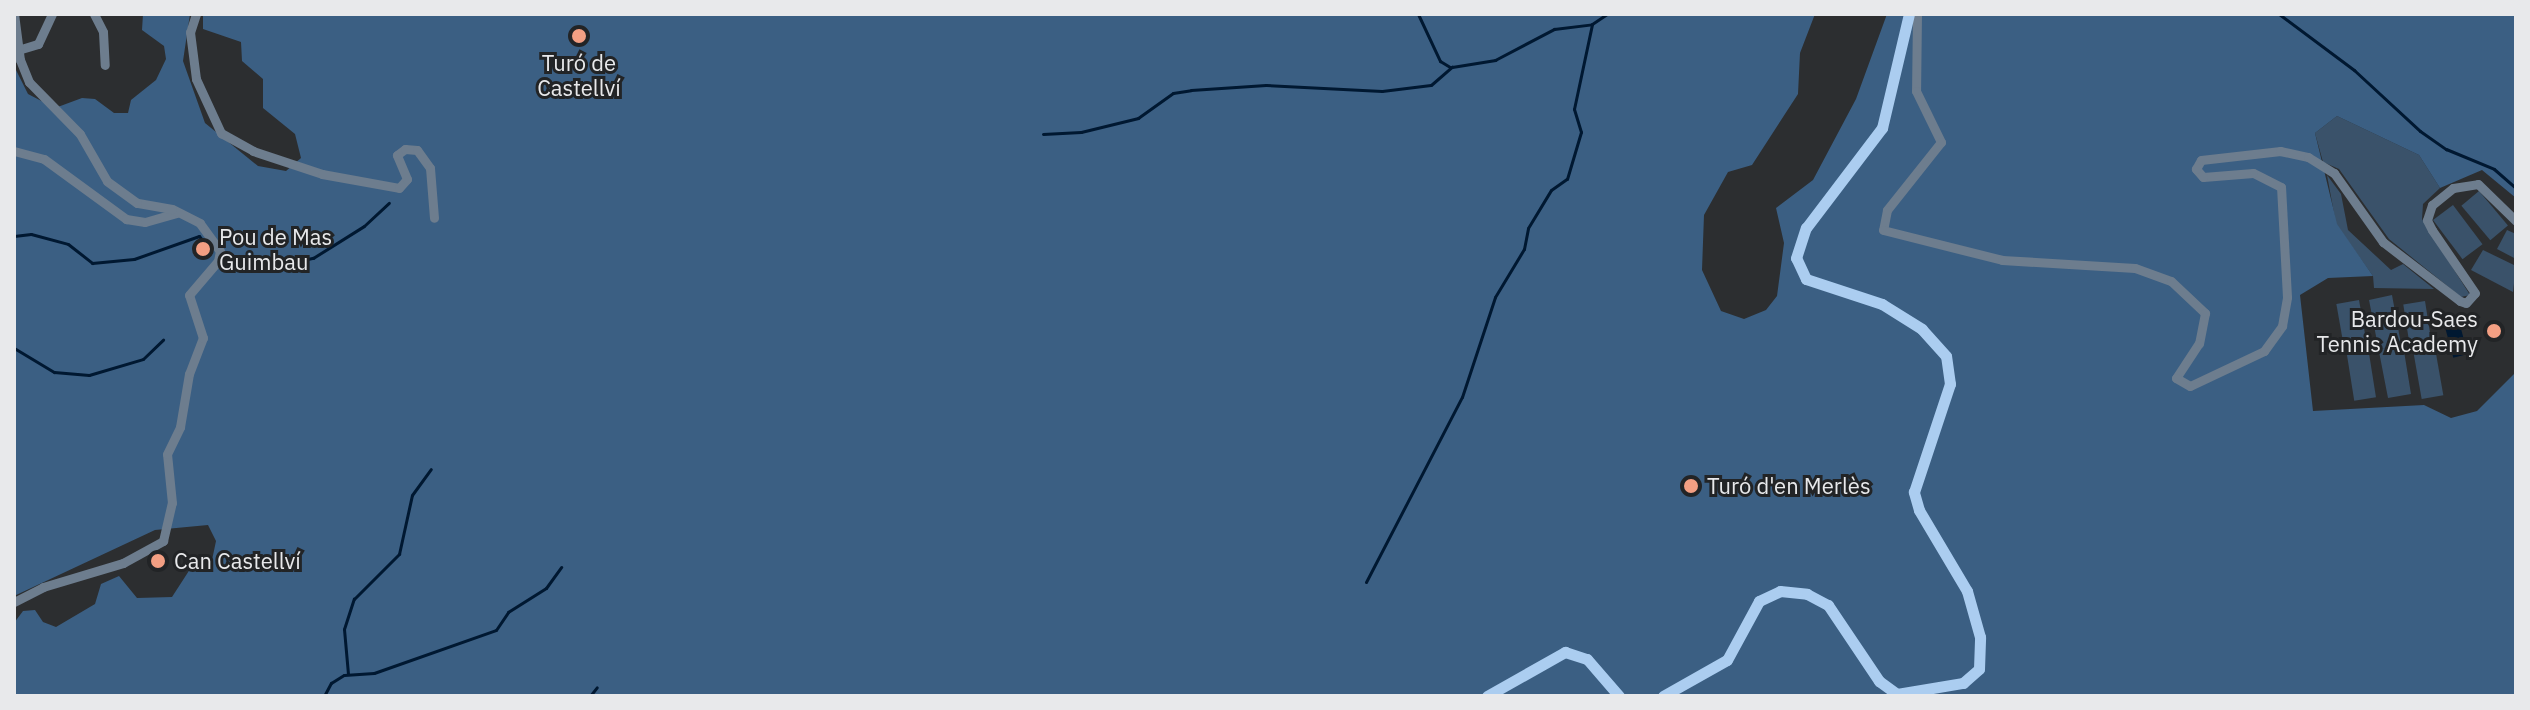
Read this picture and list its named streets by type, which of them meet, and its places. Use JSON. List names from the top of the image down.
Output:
{
  "places": [
    "Turó de Castellví",
    "Pou de Mas Guimbau",
    "Bardou-Saes Tennis Academy",
    "Turó d'en Merlès",
    "Can Castellví"
  ]
}
